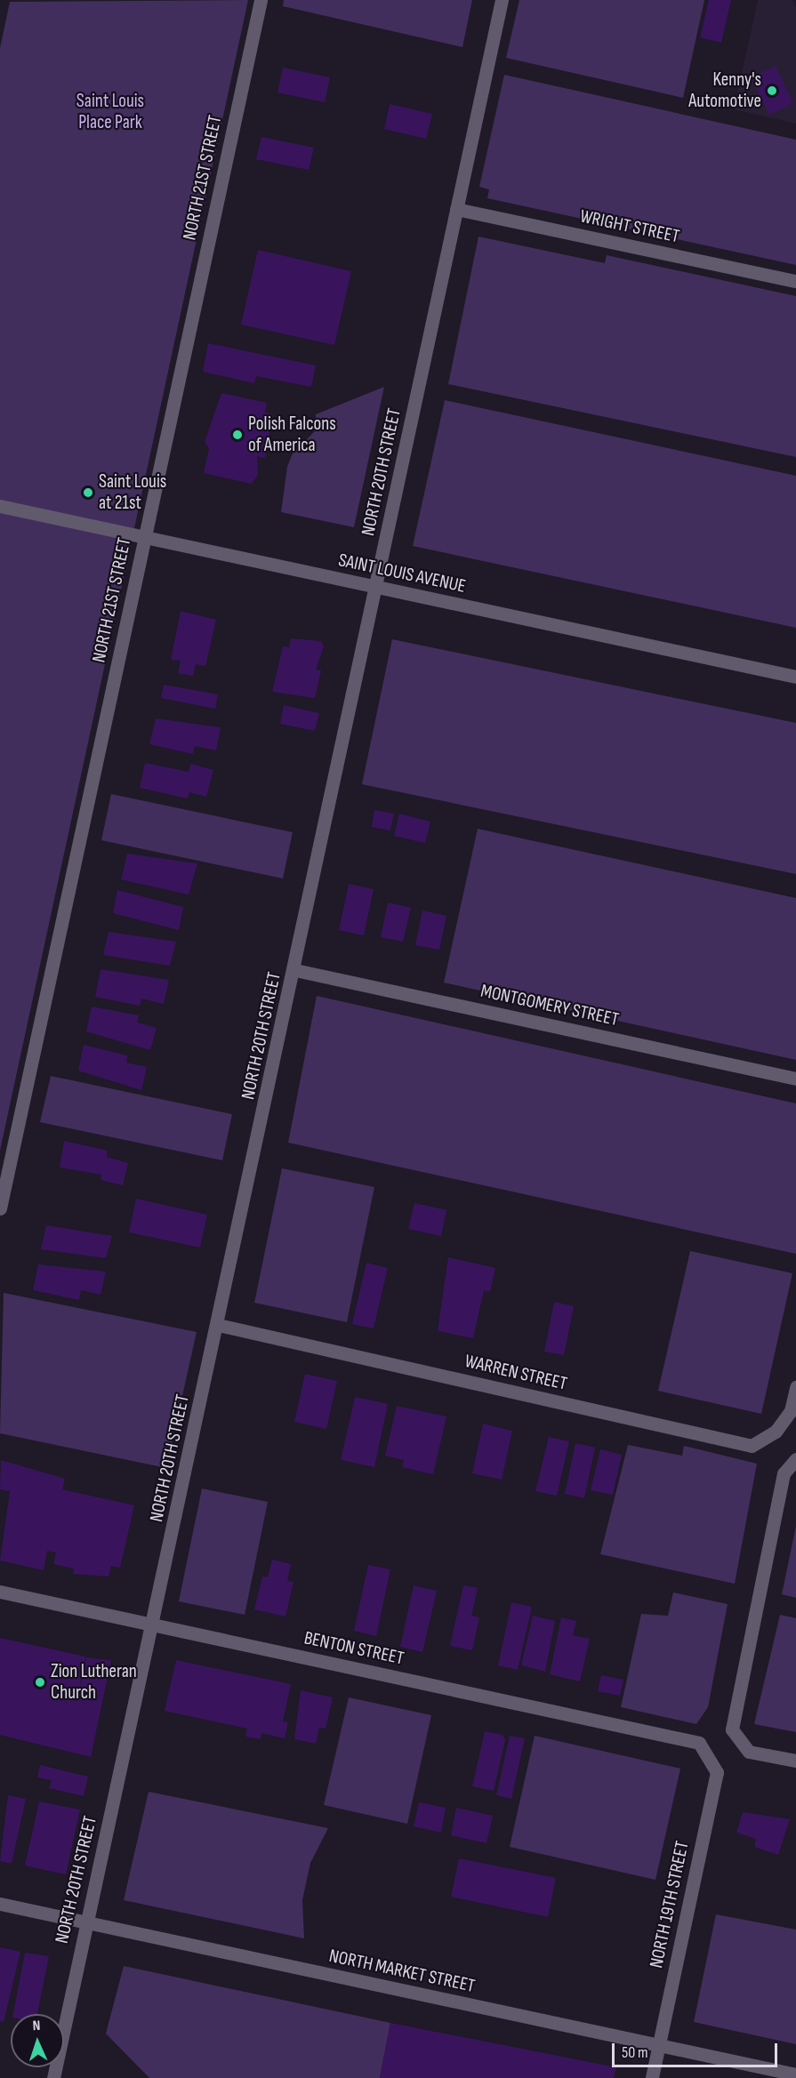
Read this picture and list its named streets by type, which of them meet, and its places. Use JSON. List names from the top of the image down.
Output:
{
  "streets": {
    "street": [
      "NORTH 21ST STREET",
      "WRIGHT STREET",
      "NORTH 20TH STREET",
      "SAINT LOUIS AVENUE",
      "MONTGOMERY STREET",
      "WARREN STREET",
      "BENTON STREET",
      "NORTH 19TH STREET",
      "NORTH MARKET STREET"
    ]
  },
  "crossings": [
    ["NORTH 21ST STREET", "SAINT LOUIS AVENUE"],
    ["WRIGHT STREET", "NORTH 20TH STREET"],
    ["NORTH 20TH STREET", "SAINT LOUIS AVENUE"],
    ["NORTH 20TH STREET", "MONTGOMERY STREET"],
    ["NORTH 20TH STREET", "WARREN STREET"],
    ["NORTH 20TH STREET", "BENTON STREET"],
    ["NORTH 20TH STREET", "NORTH MARKET STREET"],
    ["BENTON STREET", "NORTH 19TH STREET"],
    ["NORTH 19TH STREET", "NORTH MARKET STREET"]
  ],
  "parks": ["Saint Louis Place Park"],
  "places": [
    "Kenny's Automotive",
    "Polish Falcons of America",
    "Saint Louis at 21st",
    "Zion Lutheran Church"
  ],
  "scale_bar": "50 m",
  "north": "top"
}
